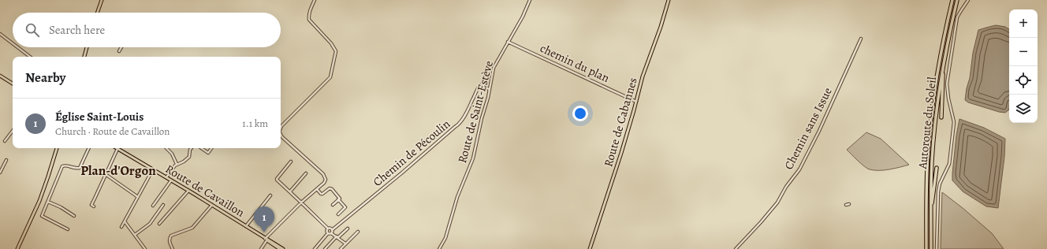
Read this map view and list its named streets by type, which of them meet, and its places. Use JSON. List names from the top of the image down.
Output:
{
  "streets": {
    "highway": ["Autoroute du Soleil"],
    "main road": ["Route de Cabannes", "Route de Cavaillon"],
    "street": [
      "chemin du plan",
      "Route de Saint-Estève",
      "Chemin sans Issue",
      "Chemin de Pécoulin"
    ]
  },
  "crossings": [
    ["chemin du plan", "Route de Saint-Estève"],
    ["chemin du plan", "Route de Cabannes"],
    ["Route de Saint-Estève", "Chemin de Pécoulin"]
  ],
  "districts": ["Plan-d'Orgon"],
  "page": {
    "map_buttons": ["+", "−"],
    "search": "Search here",
    "heading": "Nearby",
    "list": [
      {
        "mark": "1",
        "name": "Église Saint-Louis",
        "note": "Church · Route de Cavaillon",
        "value": "1.1 km"
      }
    ],
    "pins": "1"
  }
}
